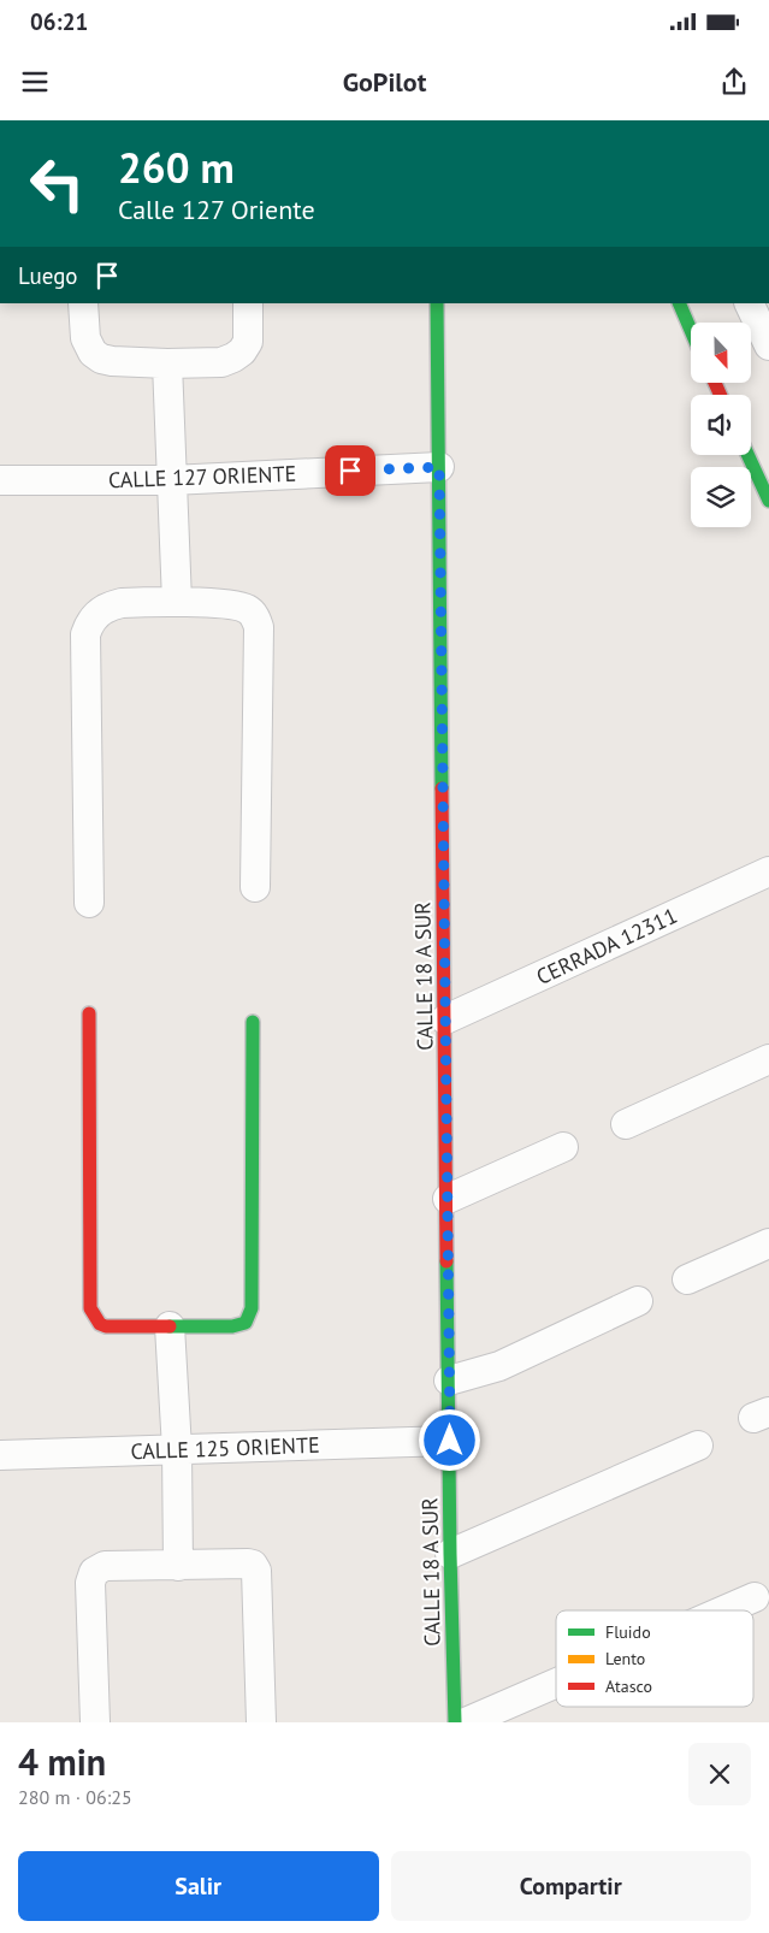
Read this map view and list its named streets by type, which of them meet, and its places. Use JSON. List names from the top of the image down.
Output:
{
  "streets": {
    "street": [
      "CALLE 127 ORIENTE",
      "CERRADA 12311",
      "CALLE 18 A SUR",
      "CALLE 125 ORIENTE"
    ]
  },
  "crossings": [
    ["CALLE 127 ORIENTE", "CALLE 18 A SUR"],
    ["CERRADA 12311", "CALLE 18 A SUR"],
    ["CALLE 18 A SUR", "CALLE 125 ORIENTE"]
  ],
  "legend": ["Fluido", "Lento", "Atasco"],
  "north": "bottom",
  "page": {
    "status": "06:21",
    "header": "GoPilot",
    "turn": ["260 m", "Calle 127 Oriente"],
    "then": "Luego",
    "heading": ["4 min", "280 m · 06:25"],
    "buttons": ["Salir", "Compartir"]
  }
}
